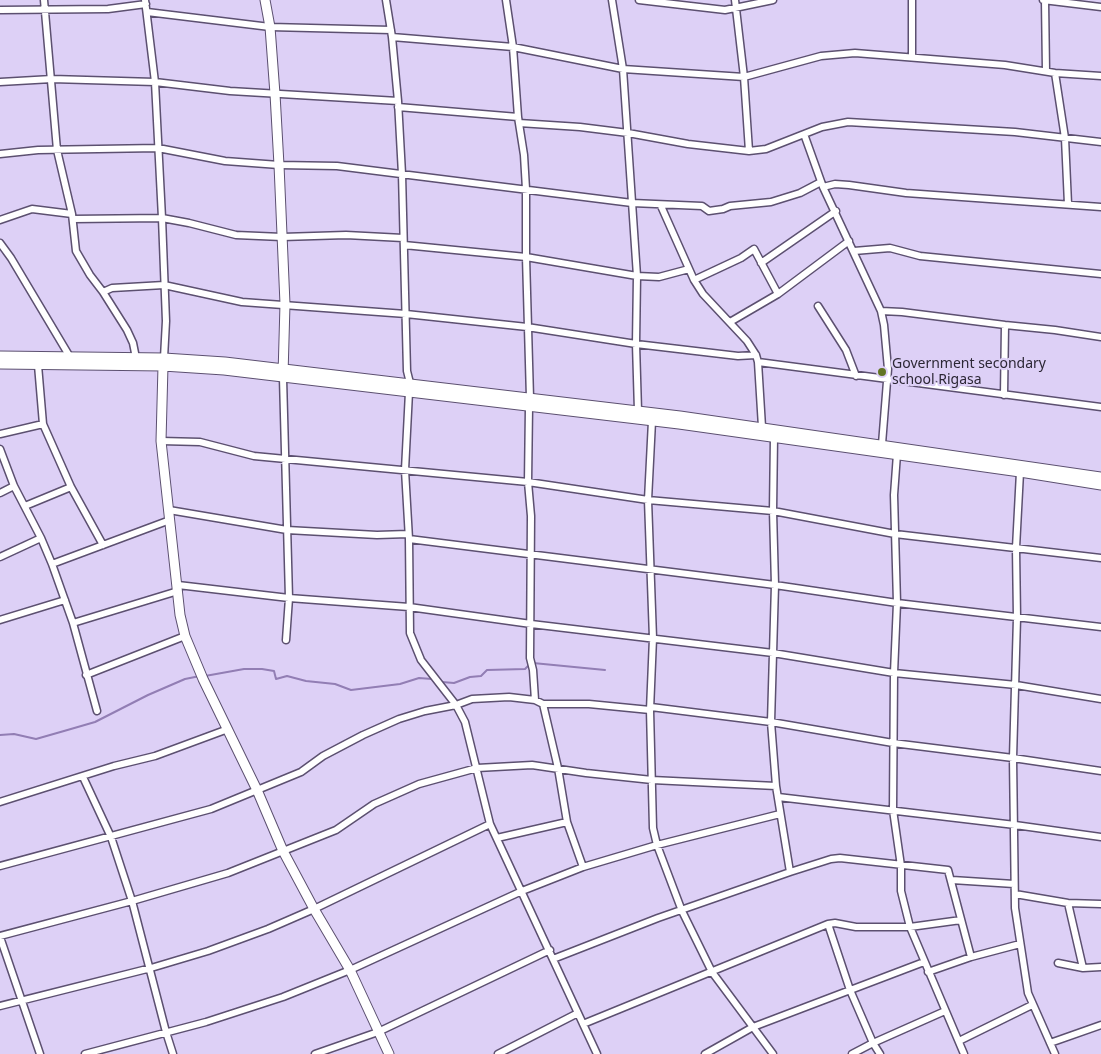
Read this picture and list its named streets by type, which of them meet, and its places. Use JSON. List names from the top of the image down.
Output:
{
  "places": ["Government secondary school Rigasa"]
}
